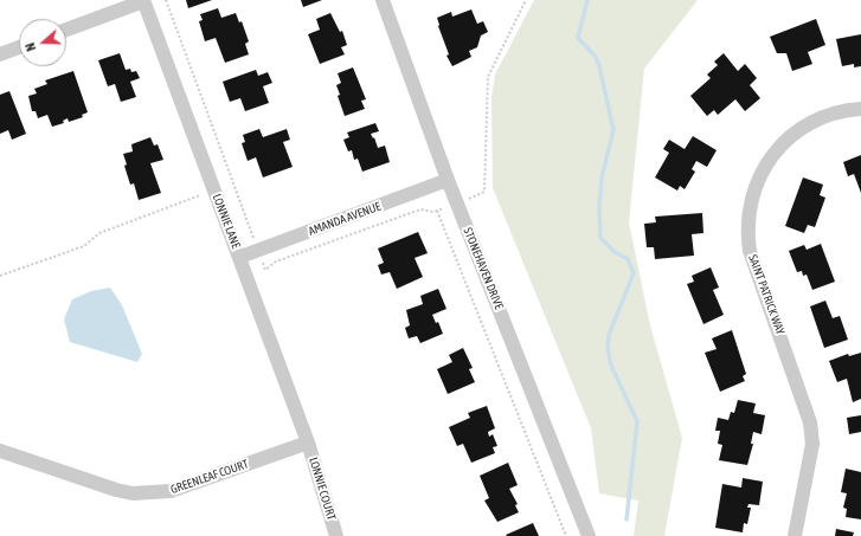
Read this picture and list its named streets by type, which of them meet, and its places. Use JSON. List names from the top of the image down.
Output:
{
  "streets": {
    "street": [
      "AMANDA AVENUE",
      "LONNIE LANE",
      "STONEHAVEN DRIVE",
      "SAINT PATRICK WAY",
      "GREENLEAF COURT",
      "LONNIE COURT"
    ]
  },
  "crossings": [
    ["AMANDA AVENUE", "LONNIE LANE"],
    ["AMANDA AVENUE", "STONEHAVEN DRIVE"],
    ["LONNIE LANE", "GREENLEAF COURT"],
    ["LONNIE LANE", "LONNIE COURT"],
    ["GREENLEAF COURT", "LONNIE COURT"]
  ],
  "north": "left"
}
